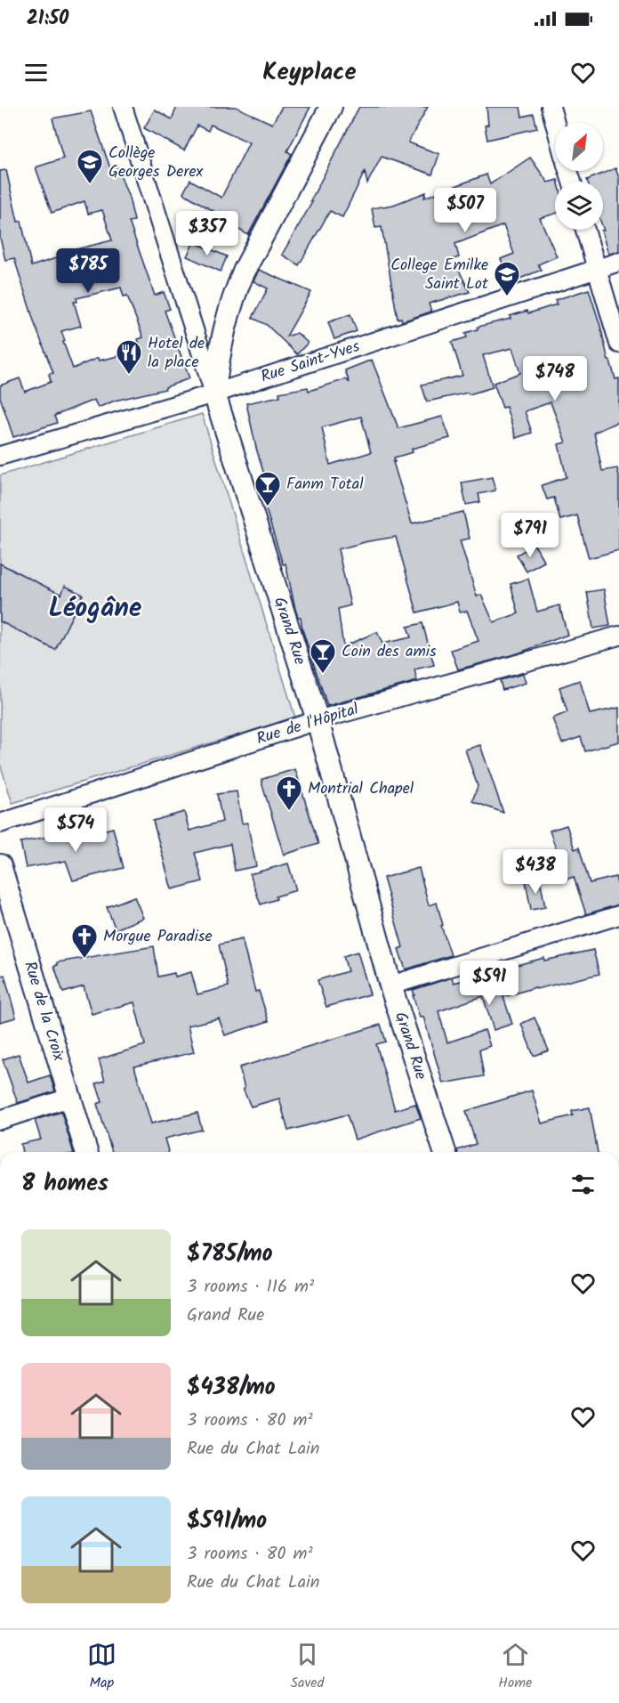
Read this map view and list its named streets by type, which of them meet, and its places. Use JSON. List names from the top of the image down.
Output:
{
  "streets": {
    "street": [
      "Rue Saint-Yves",
      "Grand Rue",
      "Rue de l'Hôpital",
      "Rue de la Croix"
    ]
  },
  "crossings": [
    ["Rue Saint-Yves", "Grand Rue"],
    ["Grand Rue", "Rue de l'Hôpital"]
  ],
  "districts": ["Léogâne"],
  "places": {
    "school or university": ["Collège Georges Derex", "College Emilke Saint Lot"],
    "restaurant": ["Hotel de la place"],
    "bar": ["Fanm Total", "Coin des amis"],
    "church": ["Montrial Chapel", "Morgue Paradise"]
  },
  "north": "top right",
  "page": {
    "status": "21:50",
    "header": "Keyplace",
    "price": [
      "$507",
      "$357",
      "$785",
      "$748",
      "$791",
      "$574",
      "$438",
      "$591"
    ],
    "heading": "8 homes",
    "list": [
      {
        "name": "$785/mo",
        "note": "3 rooms · 116 m² · Grand Rue"
      },
      {
        "name": "$438/mo",
        "note": "3 rooms · 80 m² · Rue du Chat Lain"
      },
      {
        "name": "$591/mo",
        "note": "3 rooms · 80 m² · Rue du Chat Lain"
      }
    ],
    "tabs": ["Map", "Saved", "Home"]
  }
}
